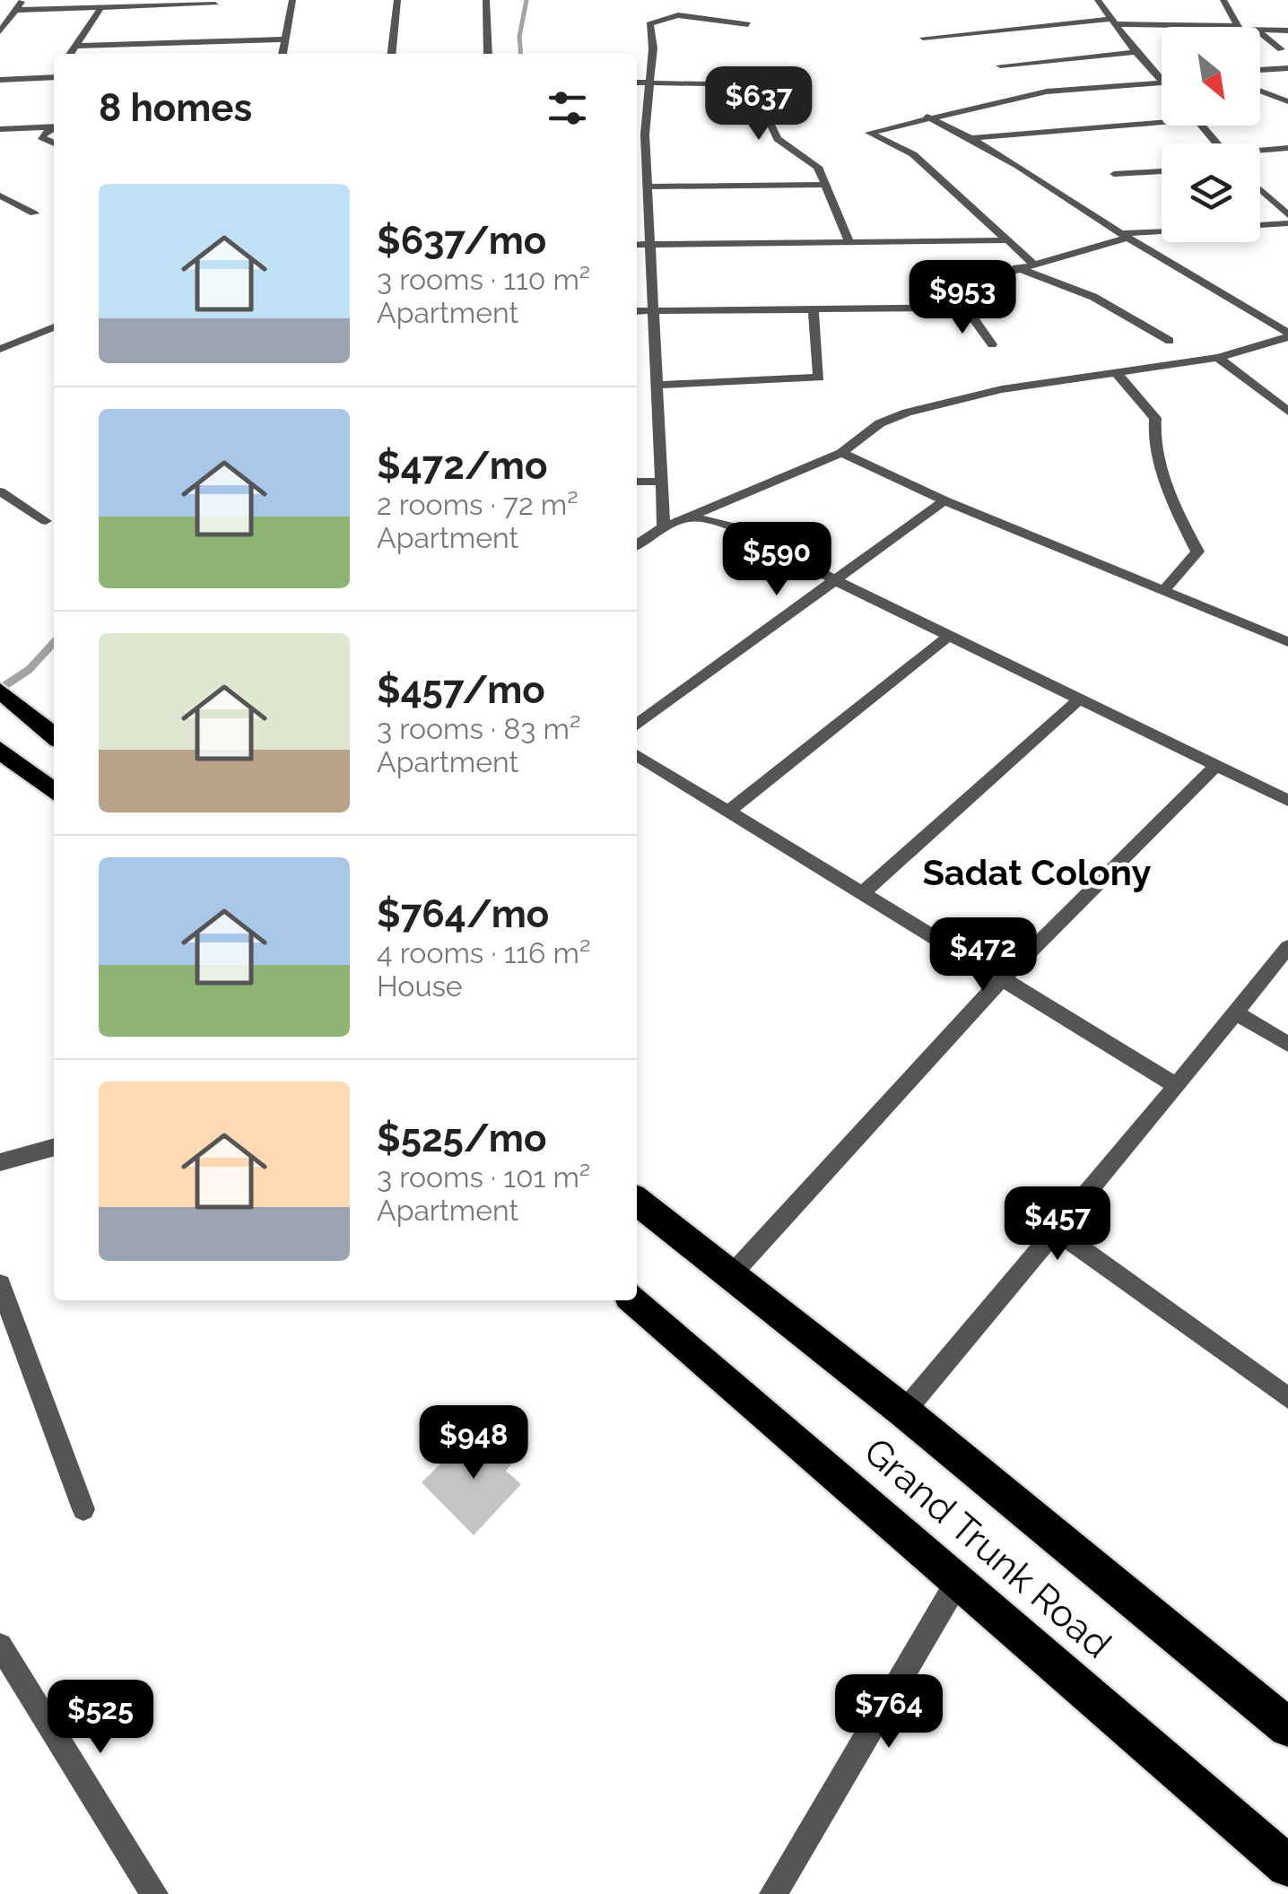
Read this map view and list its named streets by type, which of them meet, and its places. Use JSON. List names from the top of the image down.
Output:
{
  "streets": {
    "highway": ["Grand Trunk Road"]
  },
  "districts": ["Sadat Colony"],
  "north": "bottom right",
  "page": {
    "heading": "8 homes",
    "price": [
      "$637",
      "$953",
      "$590",
      "$472",
      "$457",
      "$948",
      "$764",
      "$525"
    ],
    "list": [
      {
        "name": "$637/mo",
        "note": "3 rooms · 110 m² · Apartment"
      },
      {
        "name": "$472/mo",
        "note": "2 rooms · 72 m² · Apartment"
      },
      {
        "name": "$457/mo",
        "note": "3 rooms · 83 m² · Apartment"
      },
      {
        "name": "$764/mo",
        "note": "4 rooms · 116 m² · House"
      },
      {
        "name": "$525/mo",
        "note": "3 rooms · 101 m² · Apartment"
      }
    ]
  }
}
